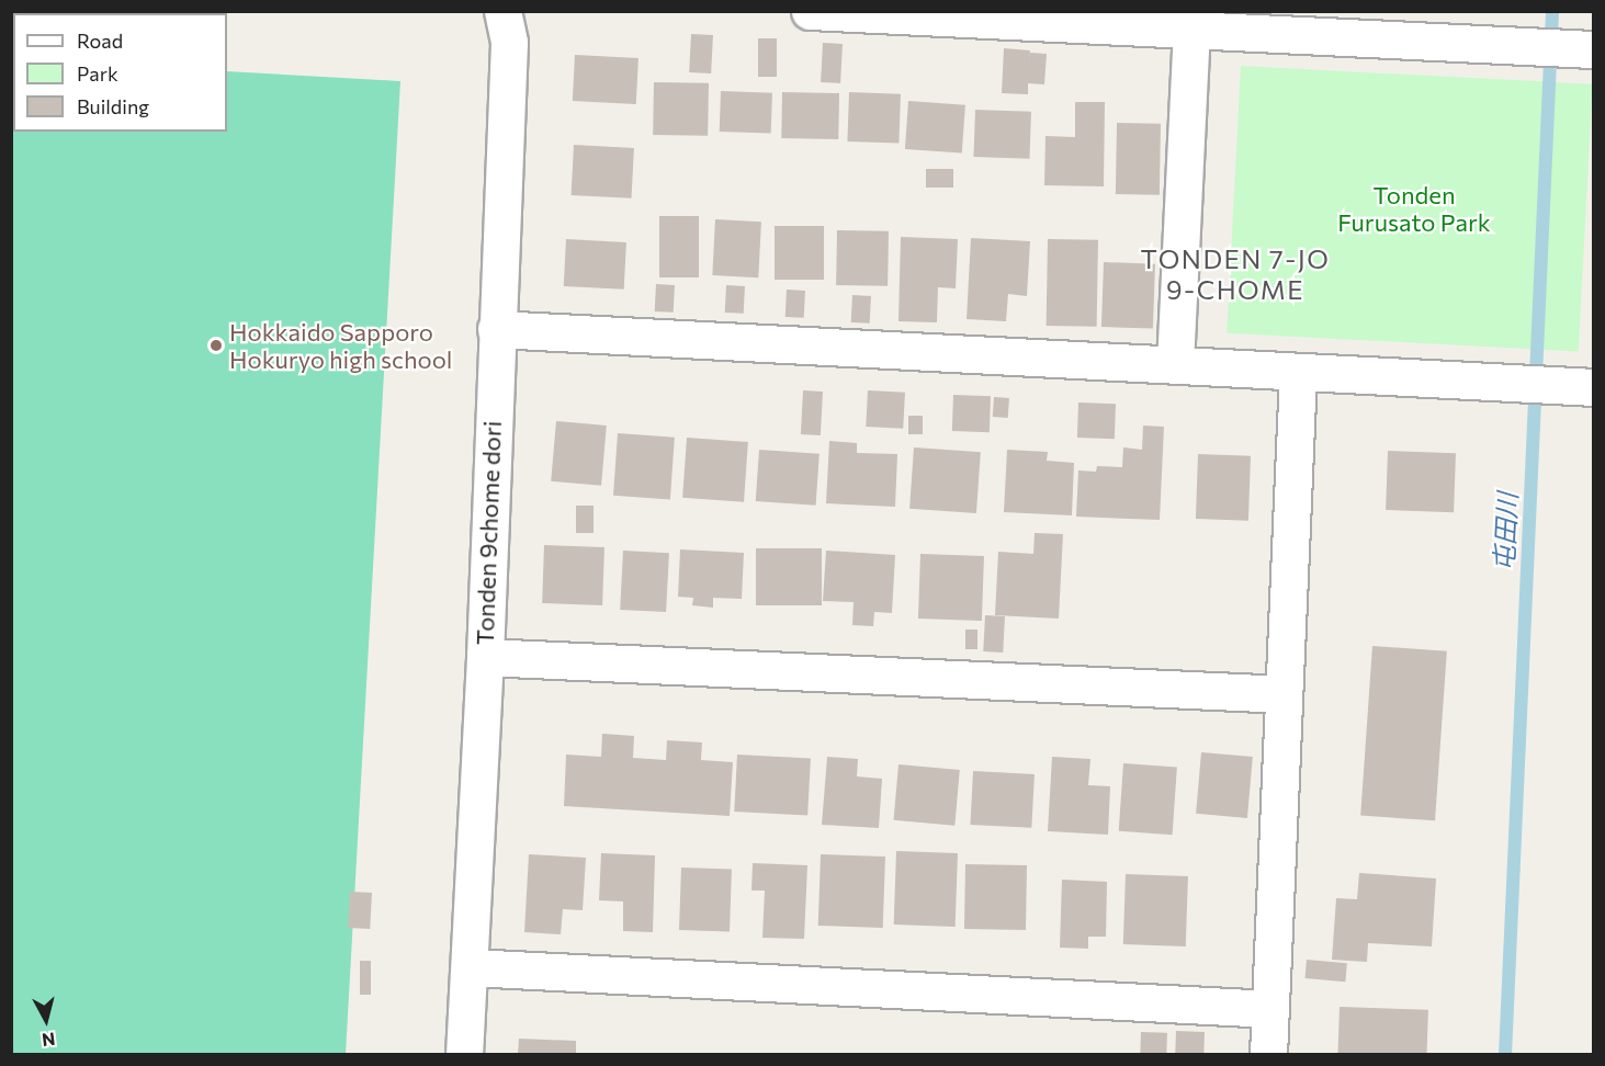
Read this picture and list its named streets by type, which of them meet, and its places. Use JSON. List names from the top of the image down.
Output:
{
  "streets": {
    "street": ["Tonden 9chome dori"]
  },
  "districts": ["TONDEN 7-JO 9-CHOME"],
  "water": ["屯田川"],
  "parks": ["Tonden Furusato Park"],
  "places": ["Hokkaido Sapporo Hokuryo high school"],
  "legend": ["Road", "Park", "Building"],
  "north": "bottom"
}
